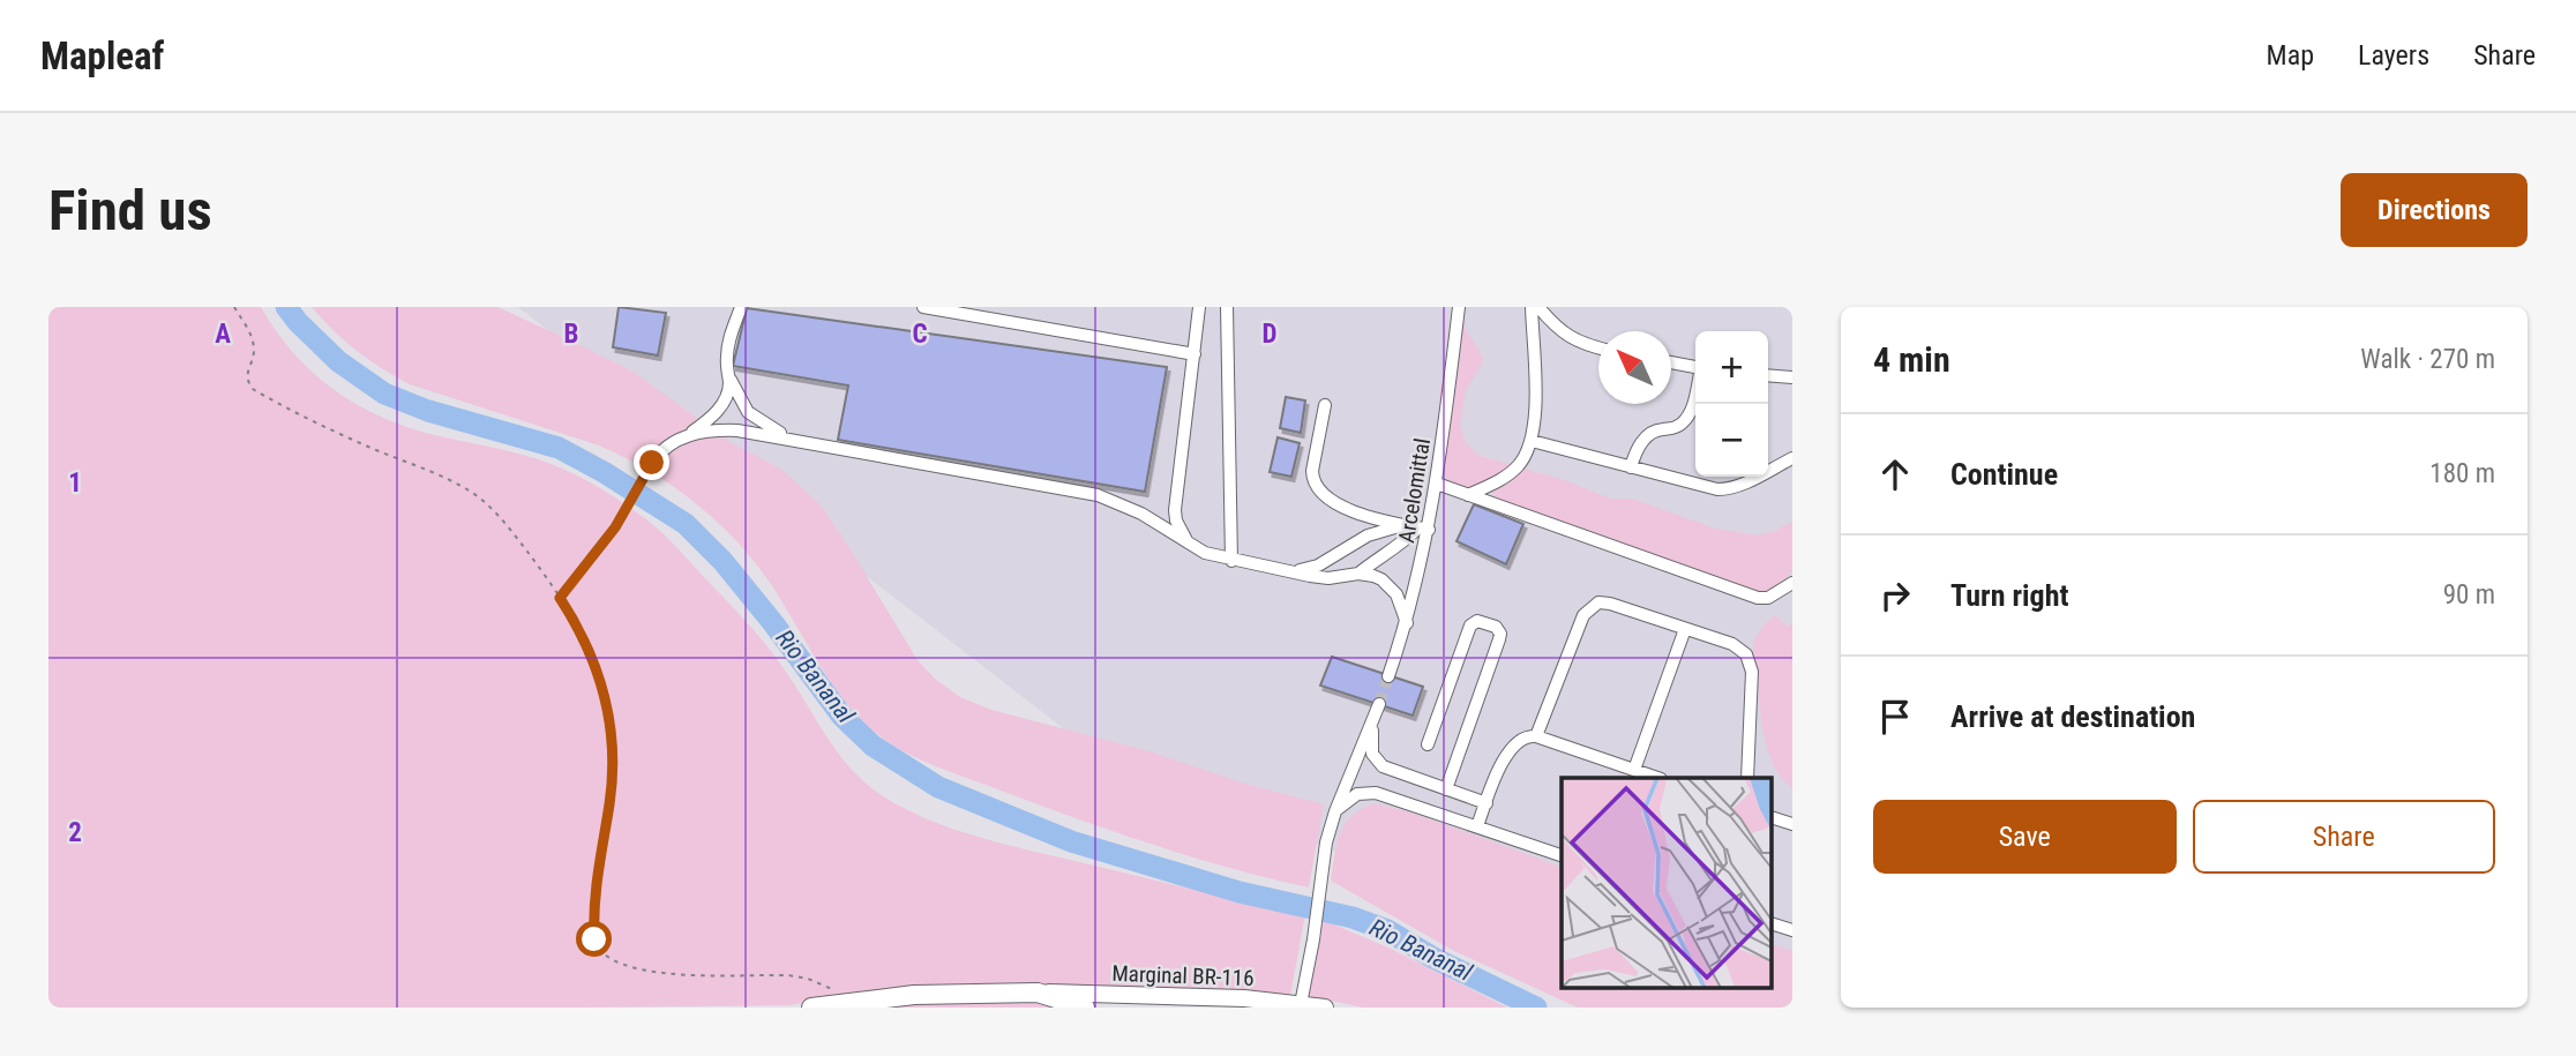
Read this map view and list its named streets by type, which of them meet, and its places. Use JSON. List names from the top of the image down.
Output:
{
  "streets": {
    "main road": ["Marginal BR-116"],
    "street": ["Arcelomittal"]
  },
  "water": ["Rio Bananal"],
  "north": "top left",
  "page": {
    "header": "Mapleaf",
    "nav": ["Map", "Layers", "Share"],
    "buttons": [
      "Directions",
      ["Save", "Share"]
    ],
    "title": "Find us",
    "heading": ["4 min", "Walk · 270 m"],
    "map_buttons": ["+", "−"],
    "list": [
      ["Continue", "180 m"],
      ["Turn right", "90 m"],
      "Arrive at destination"
    ]
  },
  "grid": {
    "columns": [
      "A",
      "B",
      "C",
      "D"
    ],
    "rows": ["1", "2"]
  }
}
